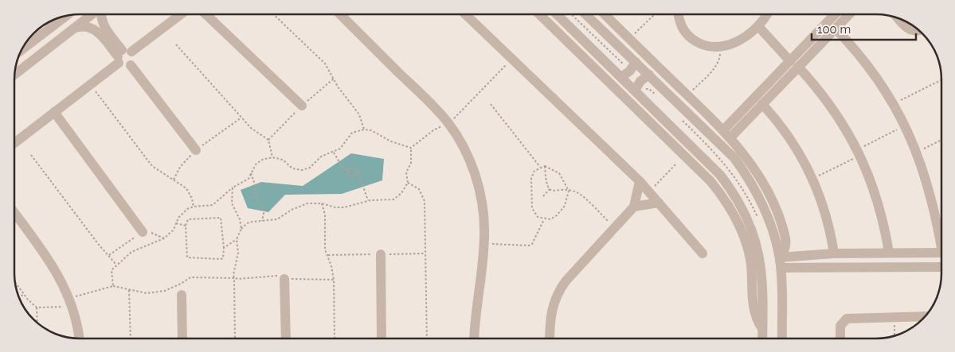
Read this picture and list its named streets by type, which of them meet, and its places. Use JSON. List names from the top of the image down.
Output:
{
  "scale_bar": "100 m"
}
